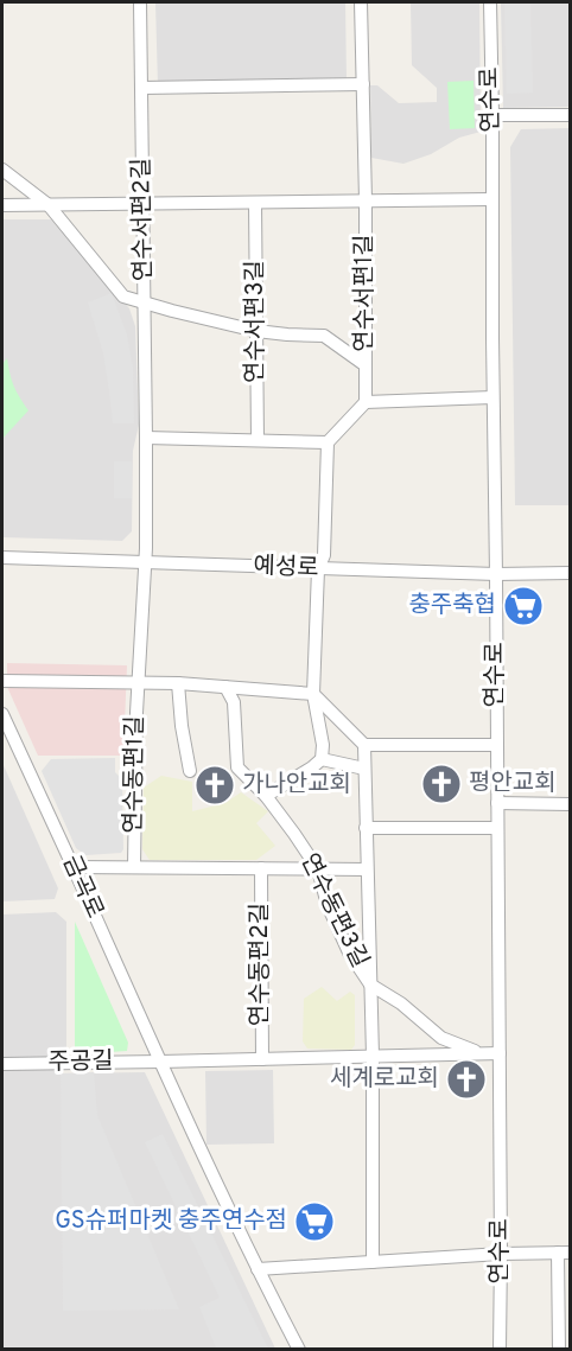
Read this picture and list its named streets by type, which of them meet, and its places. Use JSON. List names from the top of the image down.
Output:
{
  "streets": {
    "street": [
      "연수로",
      "연수서편2길",
      "연수서편1길",
      "연수서편3길",
      "예성로",
      "연수동편1길",
      "금곡로",
      "연수동편3길",
      "연수동편2길",
      "주공길"
    ]
  },
  "crossings": [
    ["연수로", "예성로"],
    ["연수서편2길", "예성로"],
    ["연수서편2길", "연수동편1길"],
    ["예성로", "연수동편1길"],
    ["연수동편1길", "연수동편3길"],
    ["연수동편1길", "연수동편2길"],
    ["금곡로", "연수동편2길"],
    ["금곡로", "주공길"],
    ["연수동편3길", "연수동편2길"]
  ],
  "places": {
    "supermarket": ["충주축협", "GS슈퍼마켓 충주연수점"],
    "church": ["평안교회", "가나안교회", "세계로교회"]
  }
}
